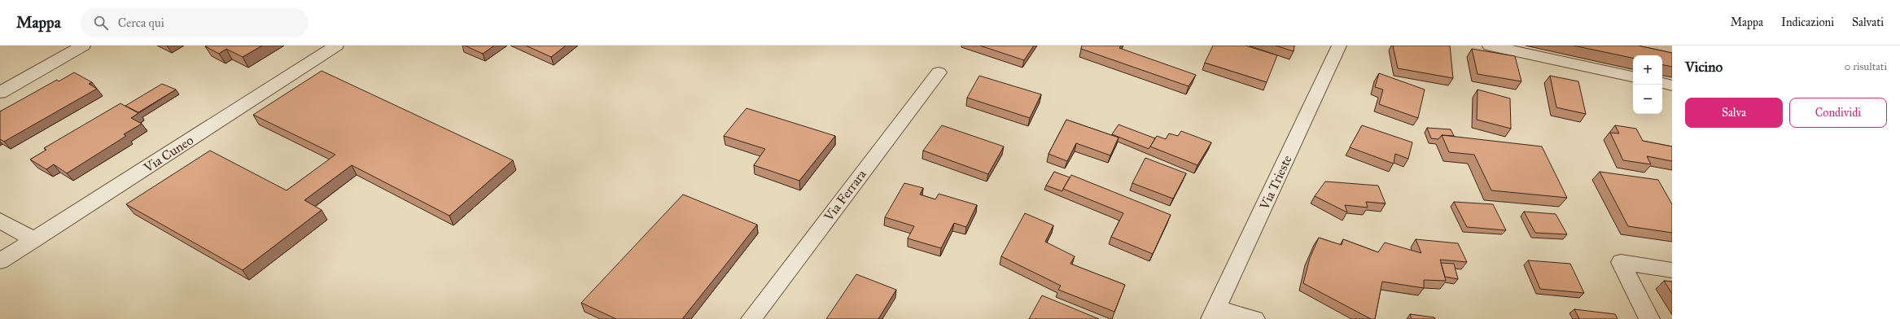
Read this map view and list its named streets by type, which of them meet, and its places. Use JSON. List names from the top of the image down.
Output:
{
  "streets": {
    "street": ["Via Cuneo", "Via Trieste", "Via Ferrara"]
  },
  "page": {
    "header": "Mappa",
    "search": "Cerca qui",
    "nav": ["Mappa", "Indicazioni", "Salvati"],
    "heading": ["Vicino", "0 risultati"],
    "map_buttons": ["+", "−"],
    "buttons": ["Salva", "Condividi"]
  }
}
